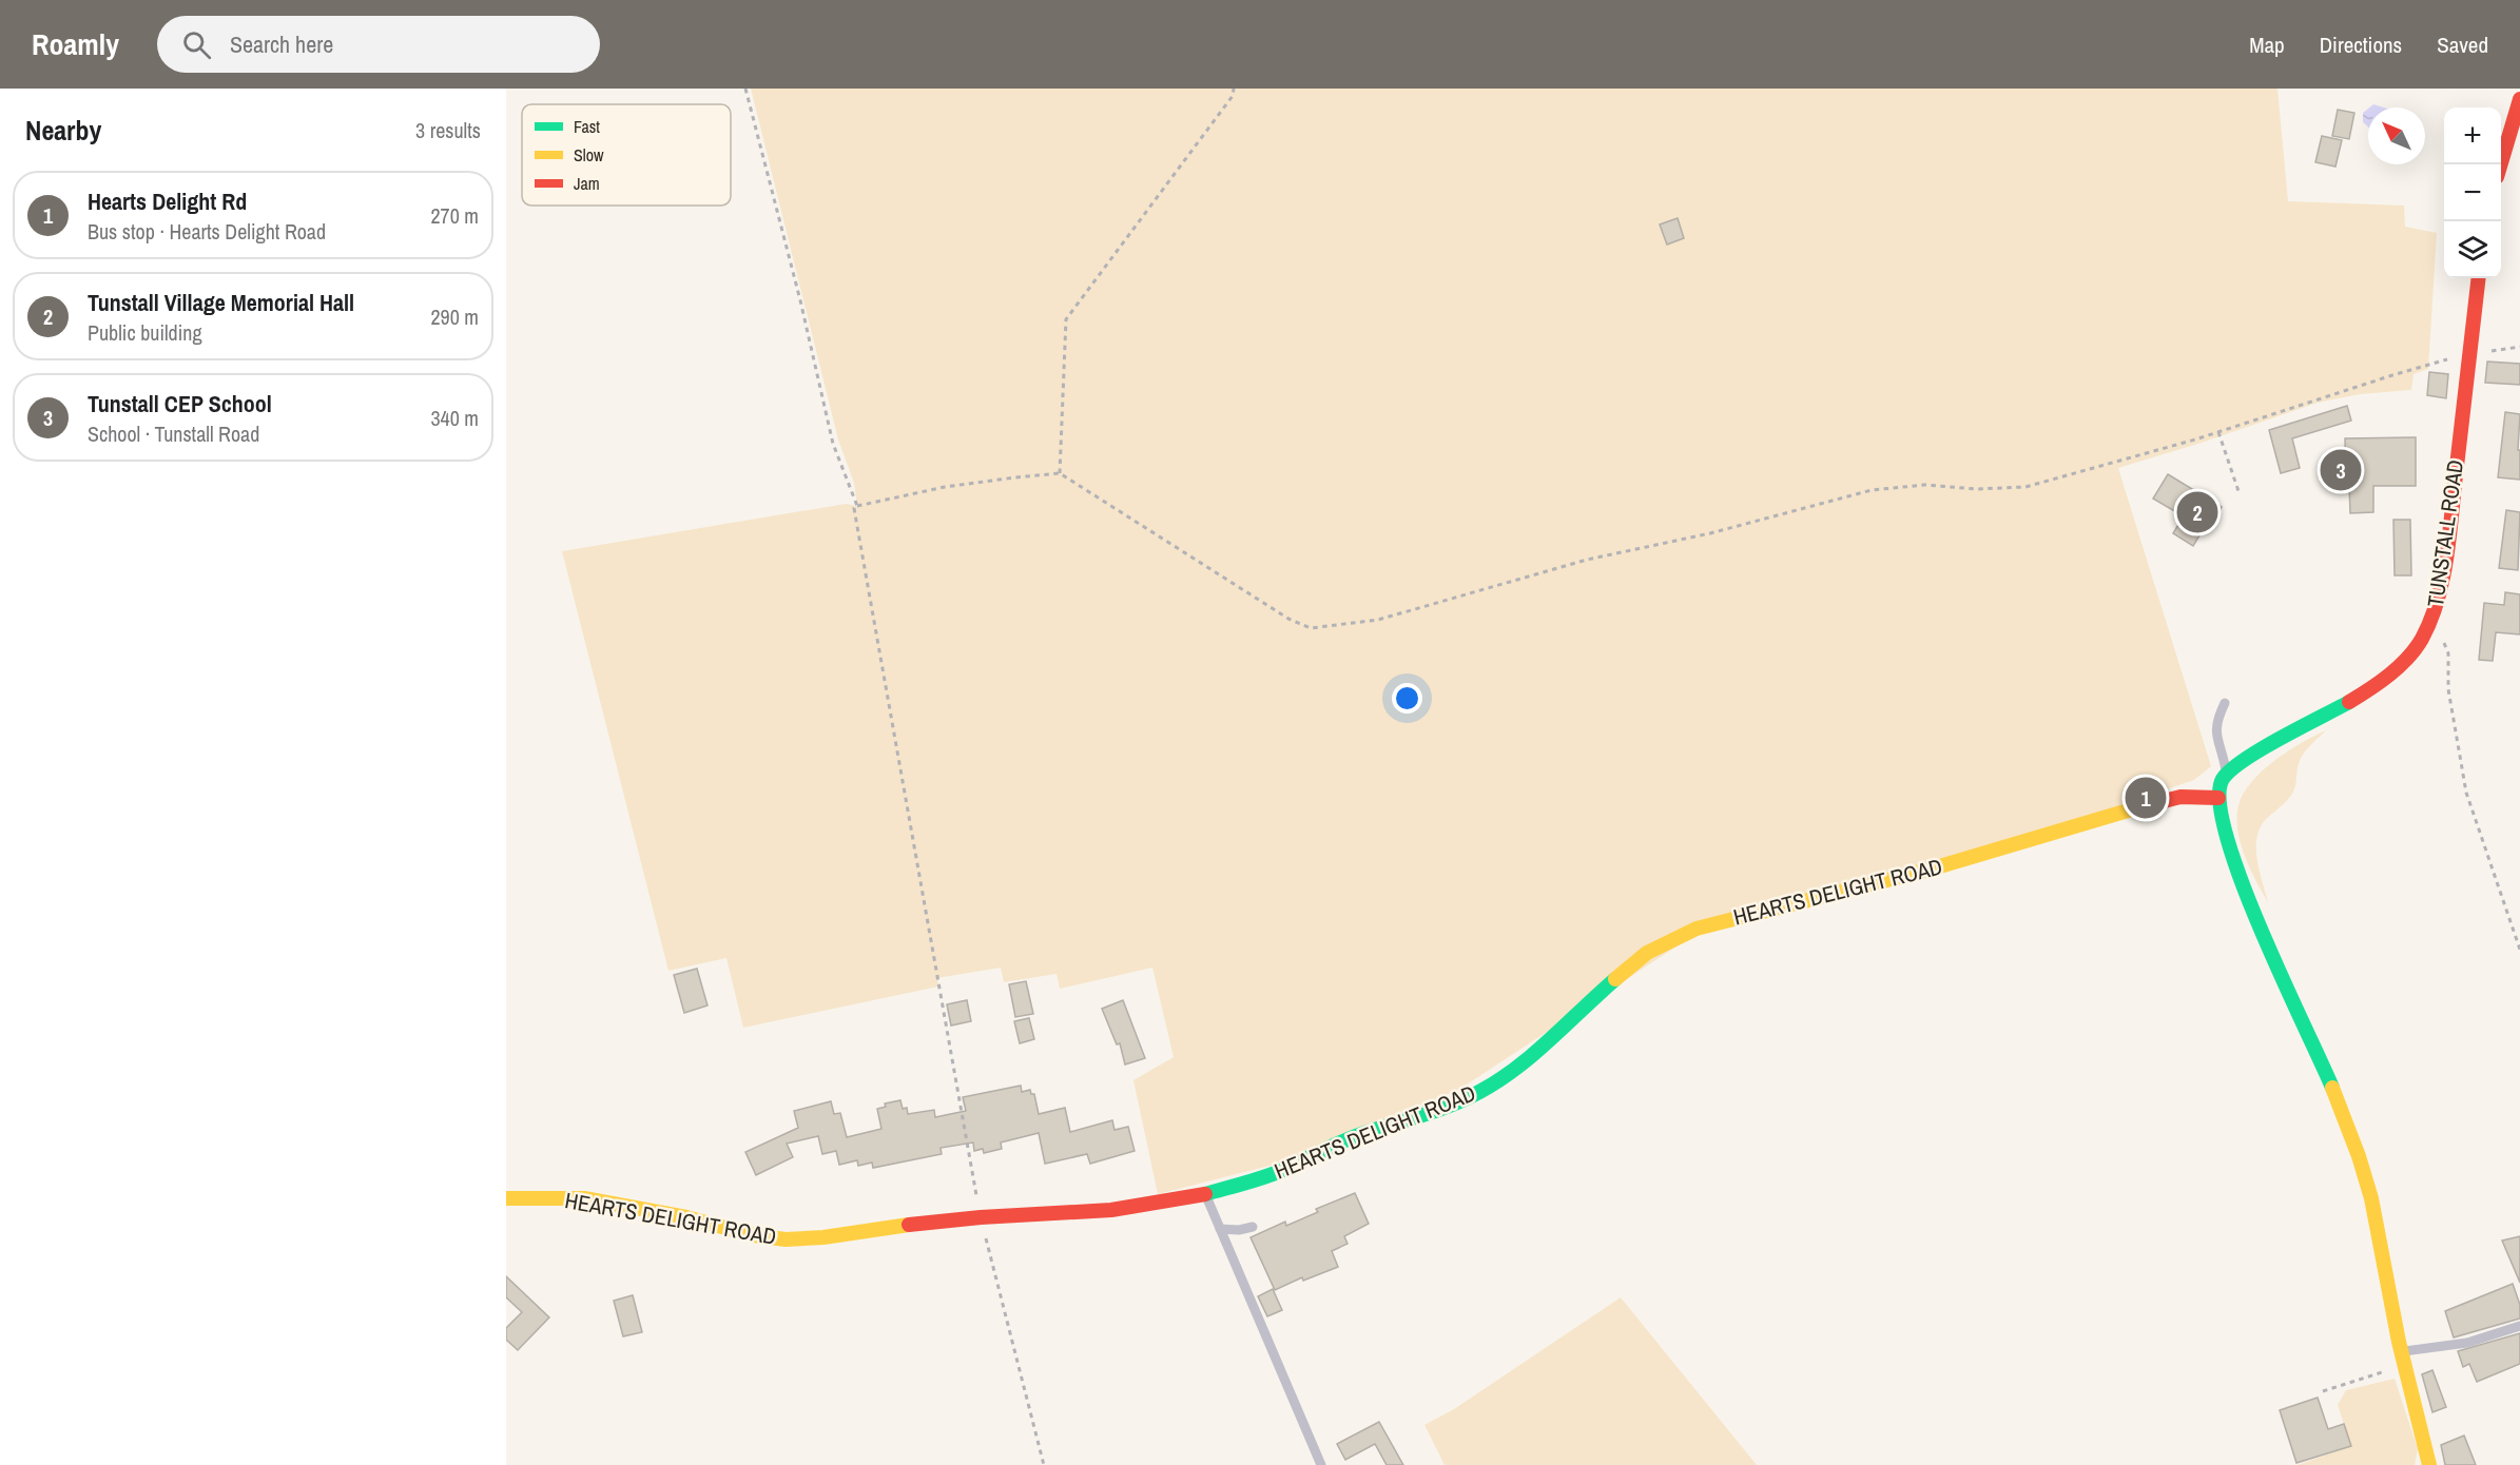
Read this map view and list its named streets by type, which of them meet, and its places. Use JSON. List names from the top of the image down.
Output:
{
  "streets": {
    "street": ["TUNSTALL ROAD", "HEARTS DELIGHT ROAD"]
  },
  "legend": ["Fast", "Slow", "Jam"],
  "north": "top left",
  "page": {
    "header": "Roamly",
    "search": "Search here",
    "nav": ["Map", "Directions", "Saved"],
    "heading": ["Nearby", "3 results"],
    "map_buttons": ["+", "−"],
    "list": [
      {
        "mark": "1",
        "name": "Hearts Delight Rd",
        "note": "Bus stop · Hearts Delight Road",
        "value": "270 m"
      },
      {
        "mark": "2",
        "name": "Tunstall Village Memorial Hall",
        "note": "Public building",
        "value": "290 m"
      },
      {
        "mark": "3",
        "name": "Tunstall CEP School",
        "note": "School · Tunstall Road",
        "value": "340 m"
      }
    ],
    "pins": ["3", "2", "1"]
  }
}
